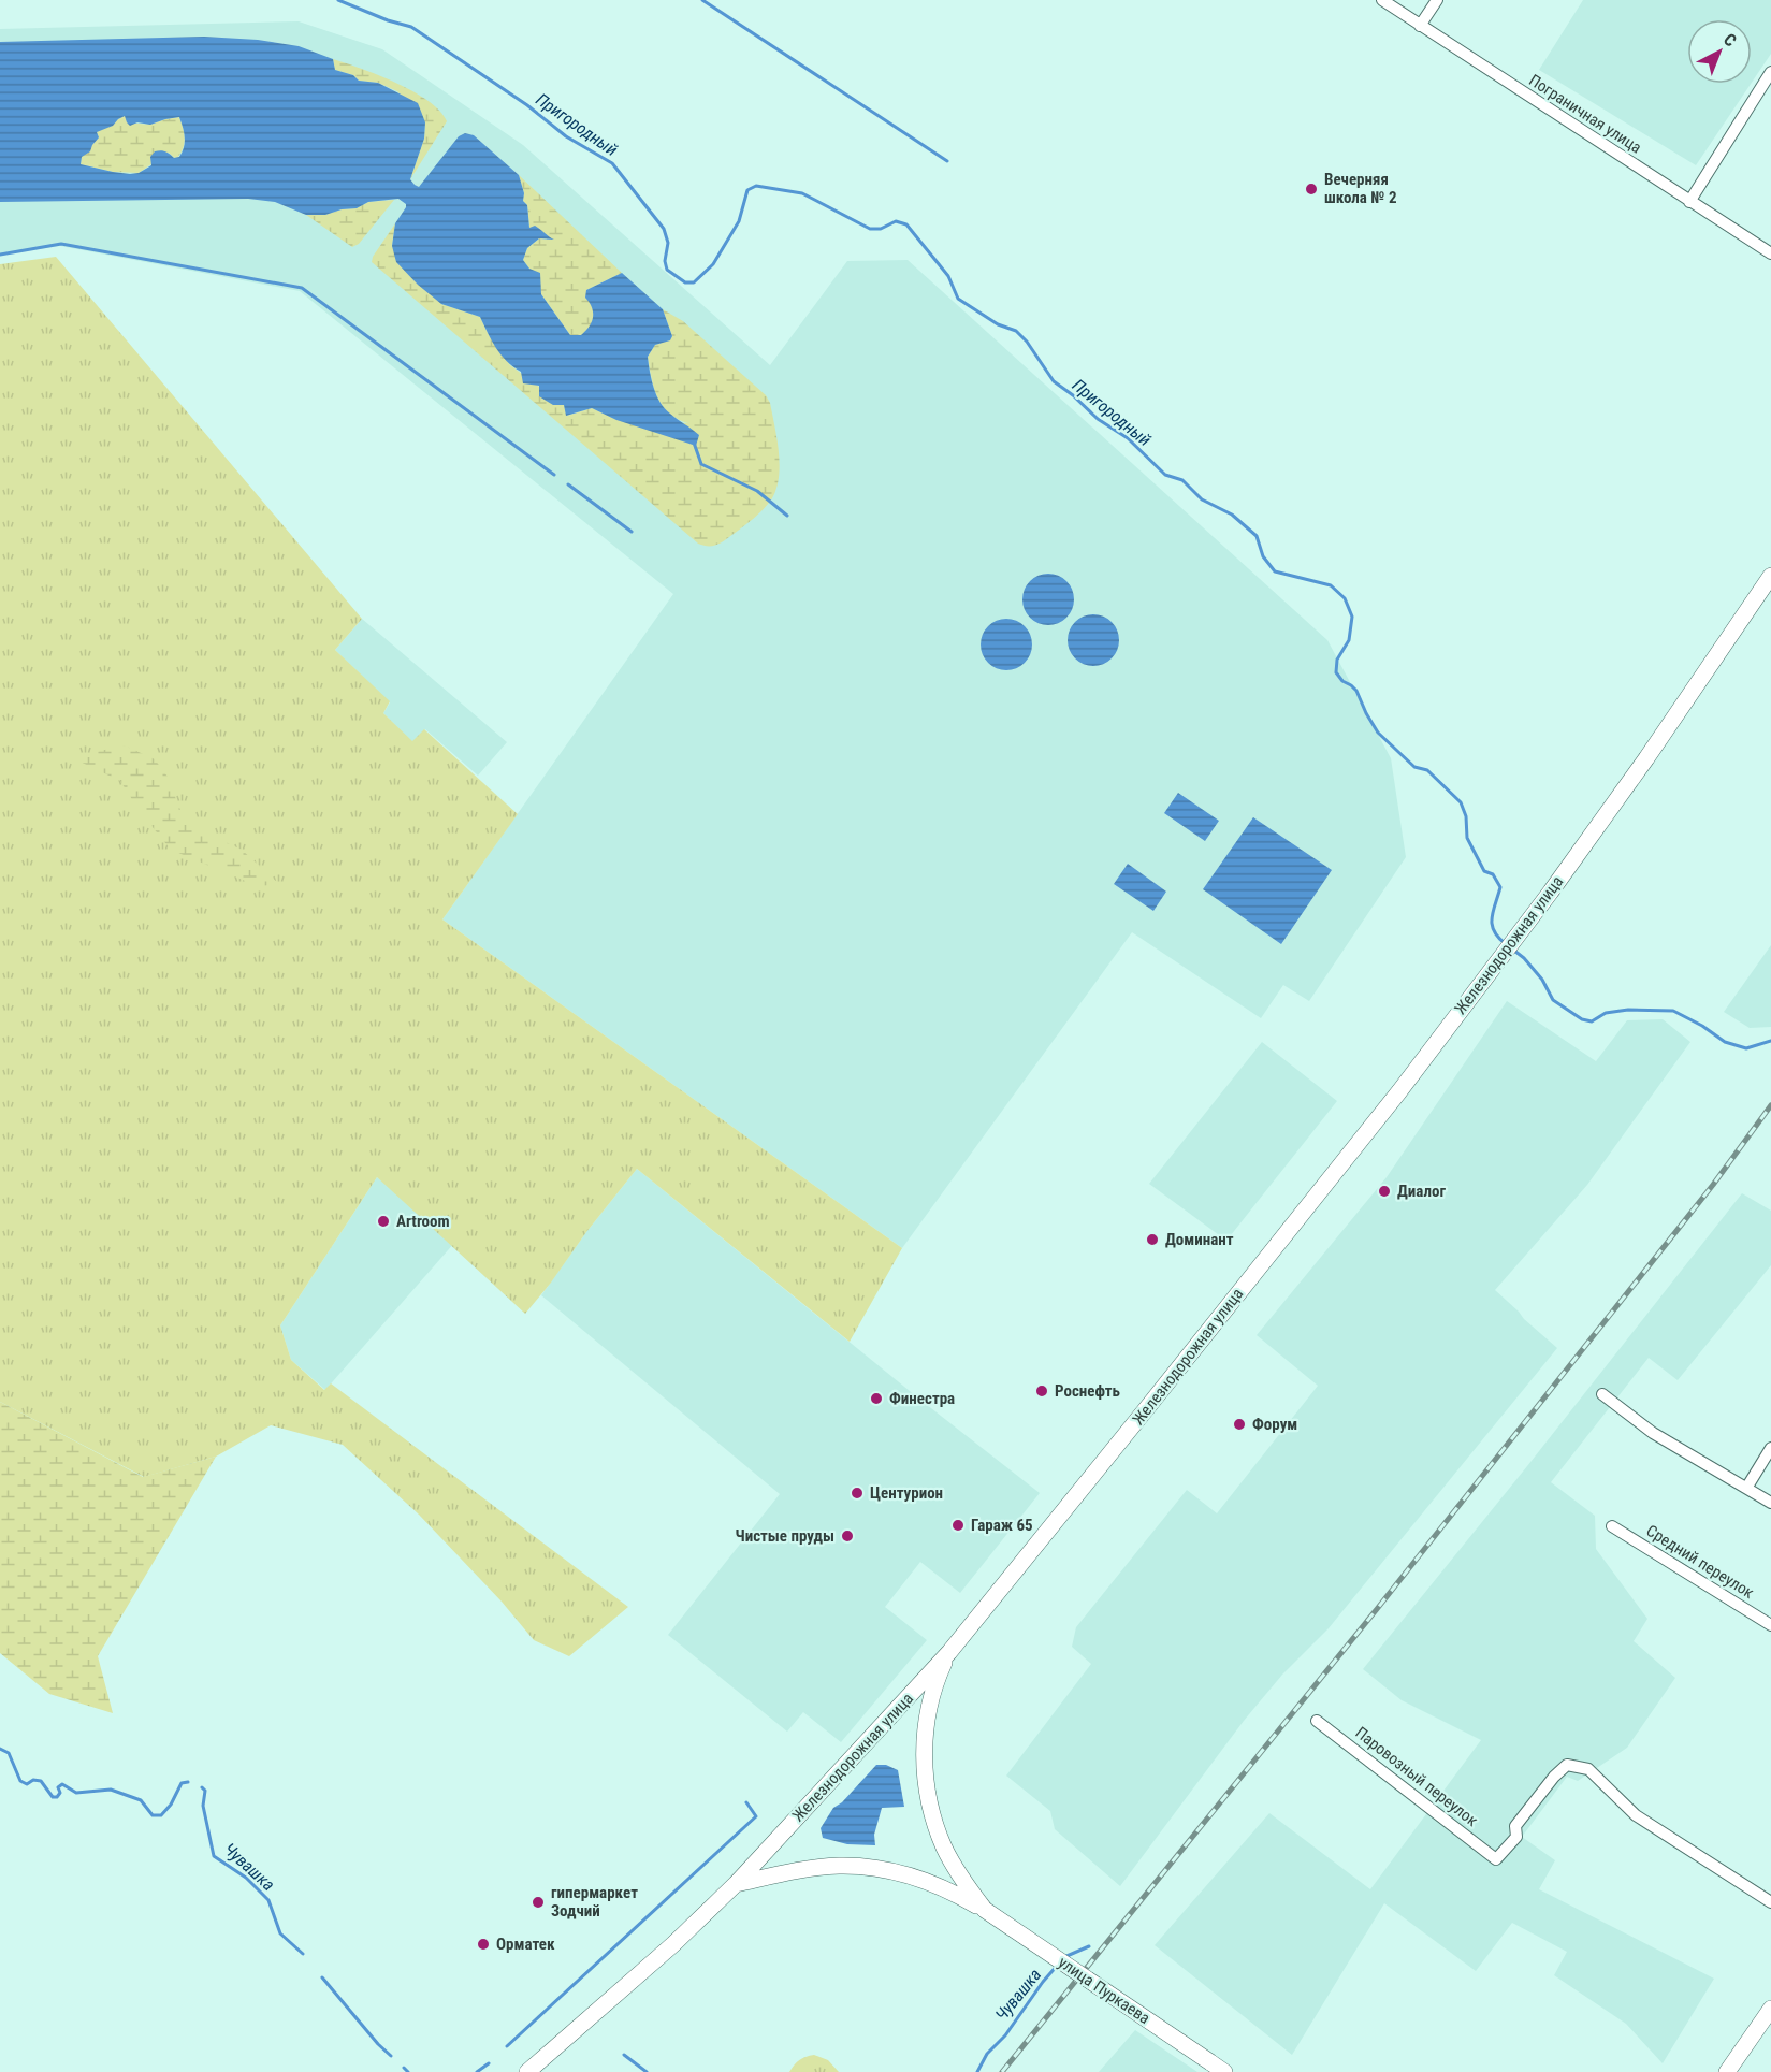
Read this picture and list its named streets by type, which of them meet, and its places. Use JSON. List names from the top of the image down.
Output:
{
  "streets": {
    "main road": ["Железнодорожная улица", "улица Пуркаева"],
    "street": ["Пограничная улица", "Средний переулок", "Паровозный переулок"]
  },
  "crossings": [
    ["Железнодорожная улица", "улица Пуркаева"]
  ],
  "water": ["Пригородный", "Чувашка"],
  "places": [
    "Вечерняя школа № 2",
    "Диалог",
    "Artroom",
    "Доминант",
    "Роснефть",
    "Финестра",
    "Форум",
    "Центурион",
    "Гараж 65",
    "Чистые пруды",
    "гипермаркет Зодчий",
    "Орматек"
  ],
  "north": "top right"
}
